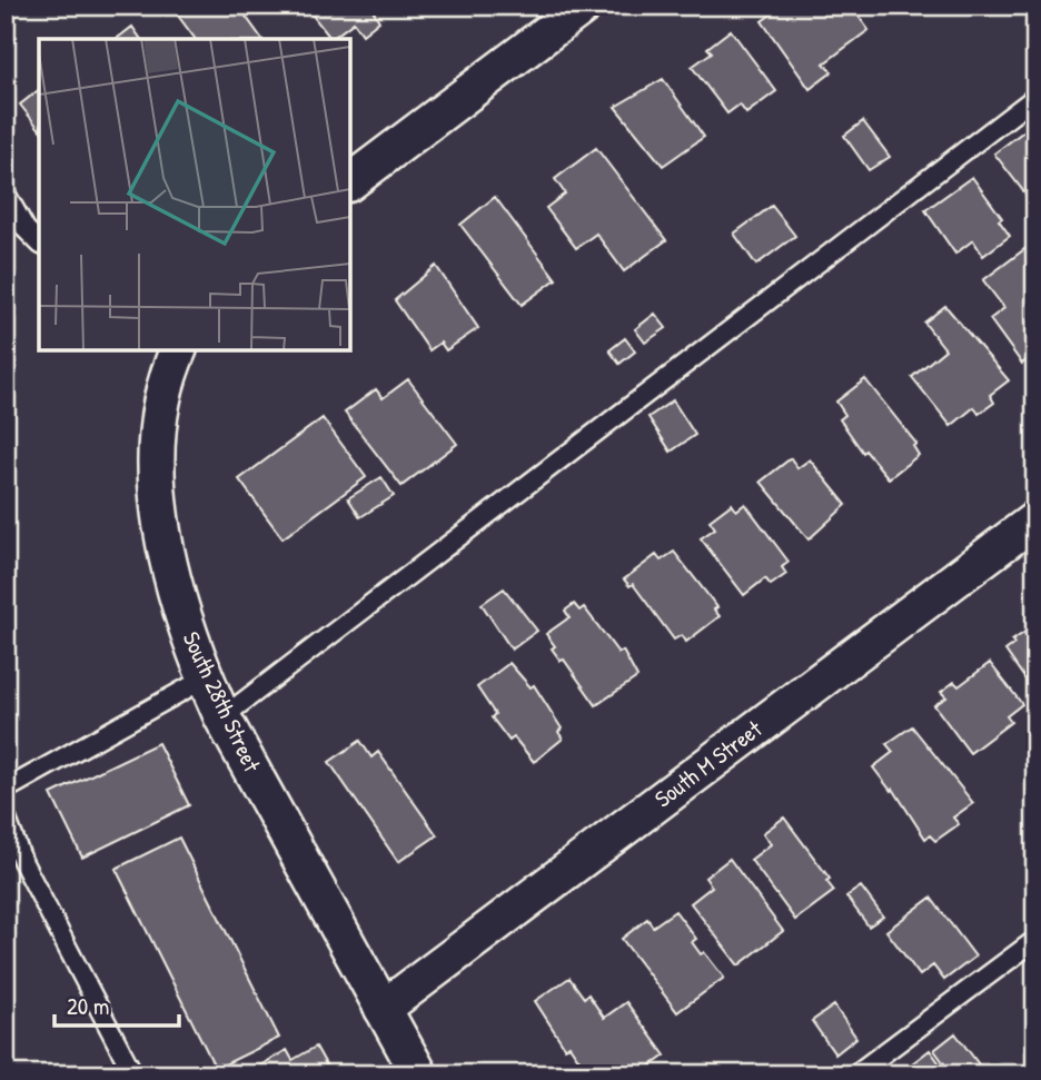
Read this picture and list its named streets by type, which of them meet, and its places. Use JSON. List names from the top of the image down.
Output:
{
  "streets": {
    "street": ["South 28th Street", "South M Street"]
  },
  "crossings": [
    ["South 28th Street", "South M Street"]
  ],
  "scale_bar": "20 m"
}
